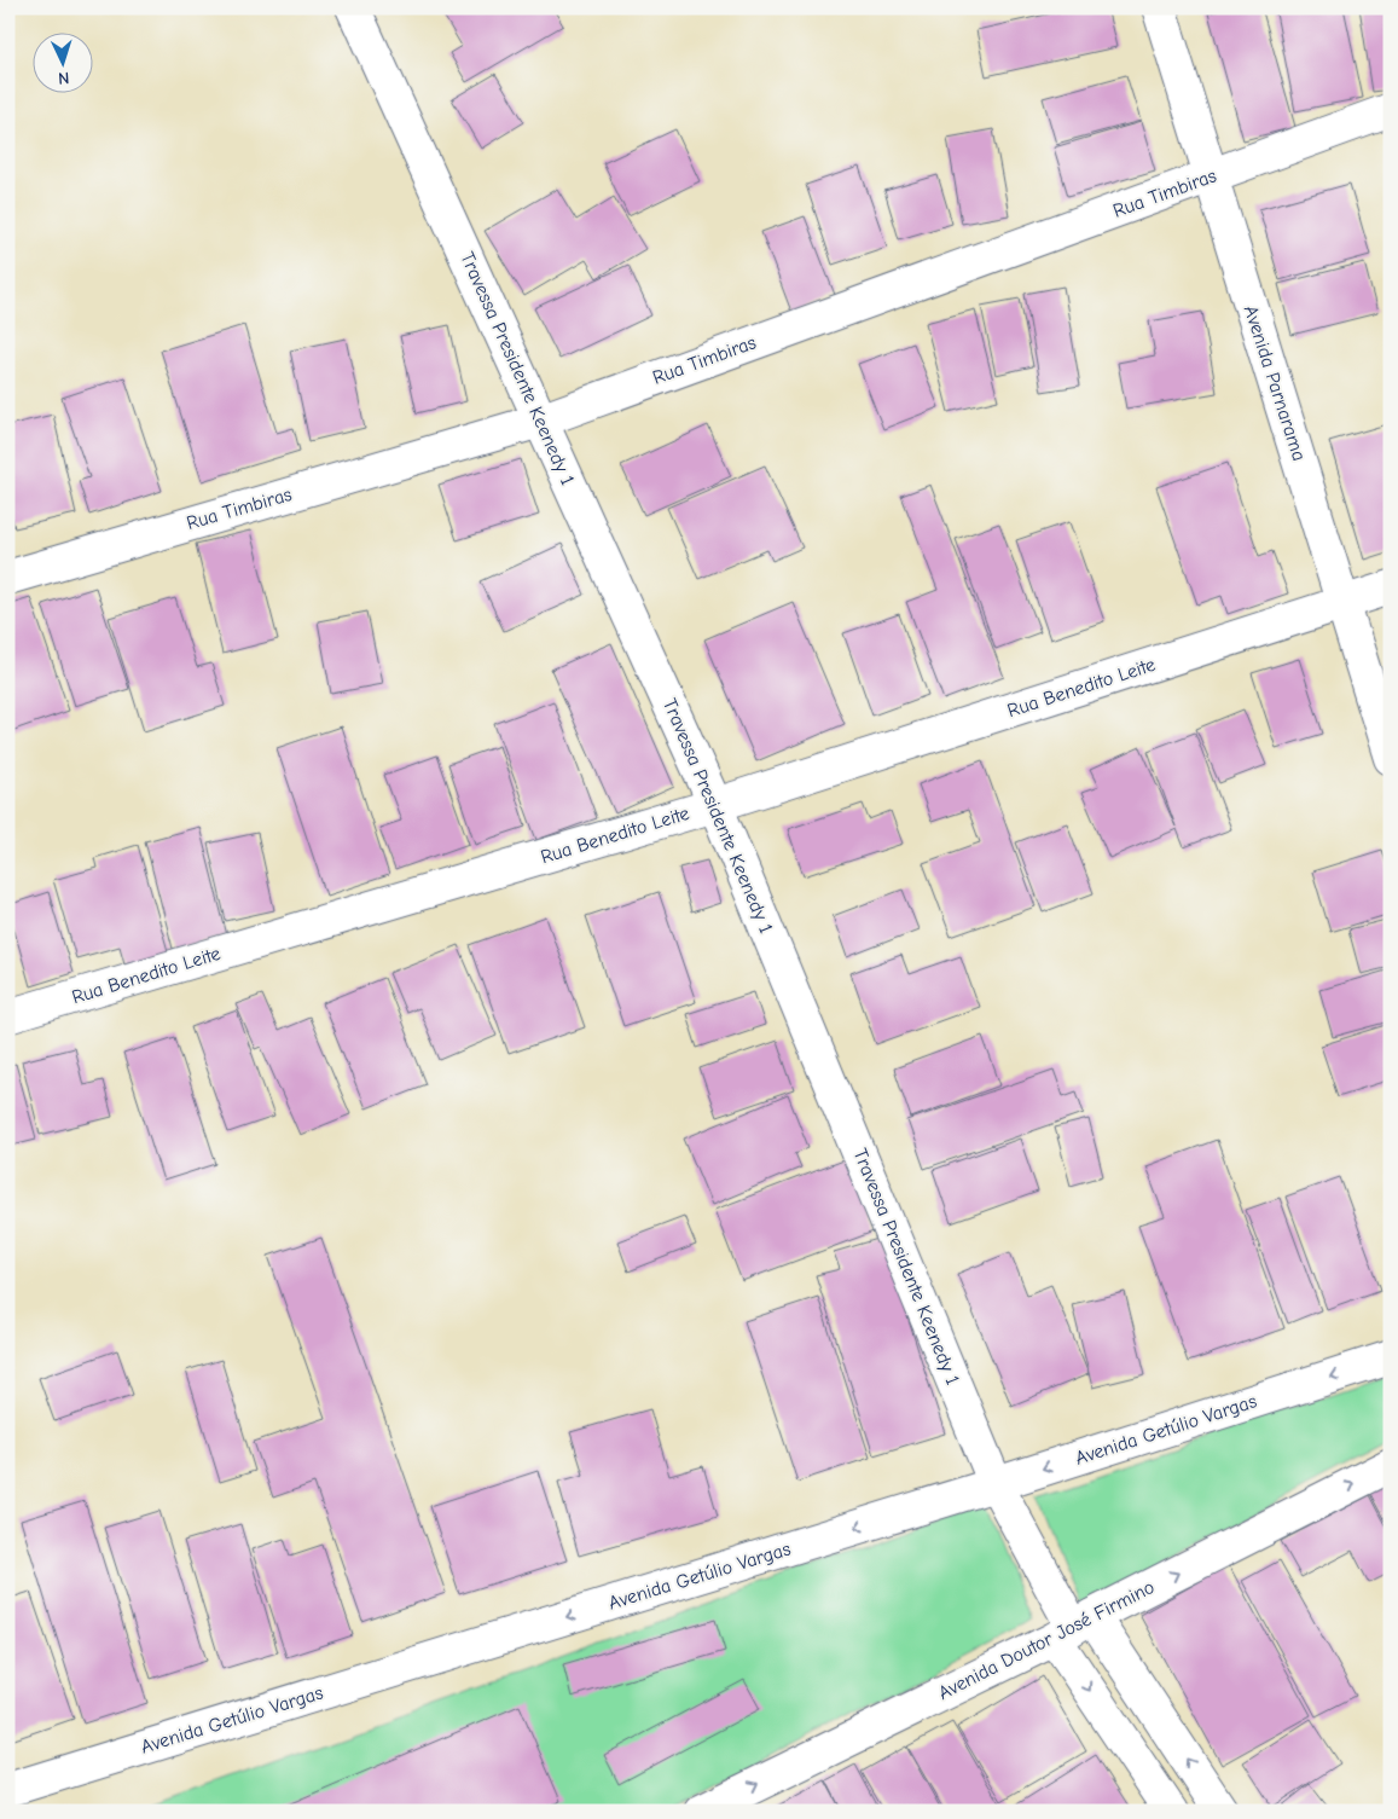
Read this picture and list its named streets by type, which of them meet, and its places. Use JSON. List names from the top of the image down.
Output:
{
  "streets": {
    "street": [
      "Rua Timbiras",
      "Travessa Presidente Keenedy 1",
      "Avenida Parnarama",
      "Rua Benedito Leite",
      "Avenida Getúlio Vargas",
      "Avenida Doutor José Firmino"
    ]
  },
  "crossings": [
    ["Rua Timbiras", "Travessa Presidente Keenedy 1"],
    ["Rua Timbiras", "Avenida Parnarama"],
    ["Travessa Presidente Keenedy 1", "Rua Benedito Leite"],
    ["Travessa Presidente Keenedy 1", "Avenida Getúlio Vargas"],
    ["Travessa Presidente Keenedy 1", "Avenida Doutor José Firmino"],
    ["Avenida Parnarama", "Rua Benedito Leite"]
  ],
  "one_way": ["Avenida Getúlio Vargas", "Avenida Doutor José Firmino"],
  "north": "bottom"
}
